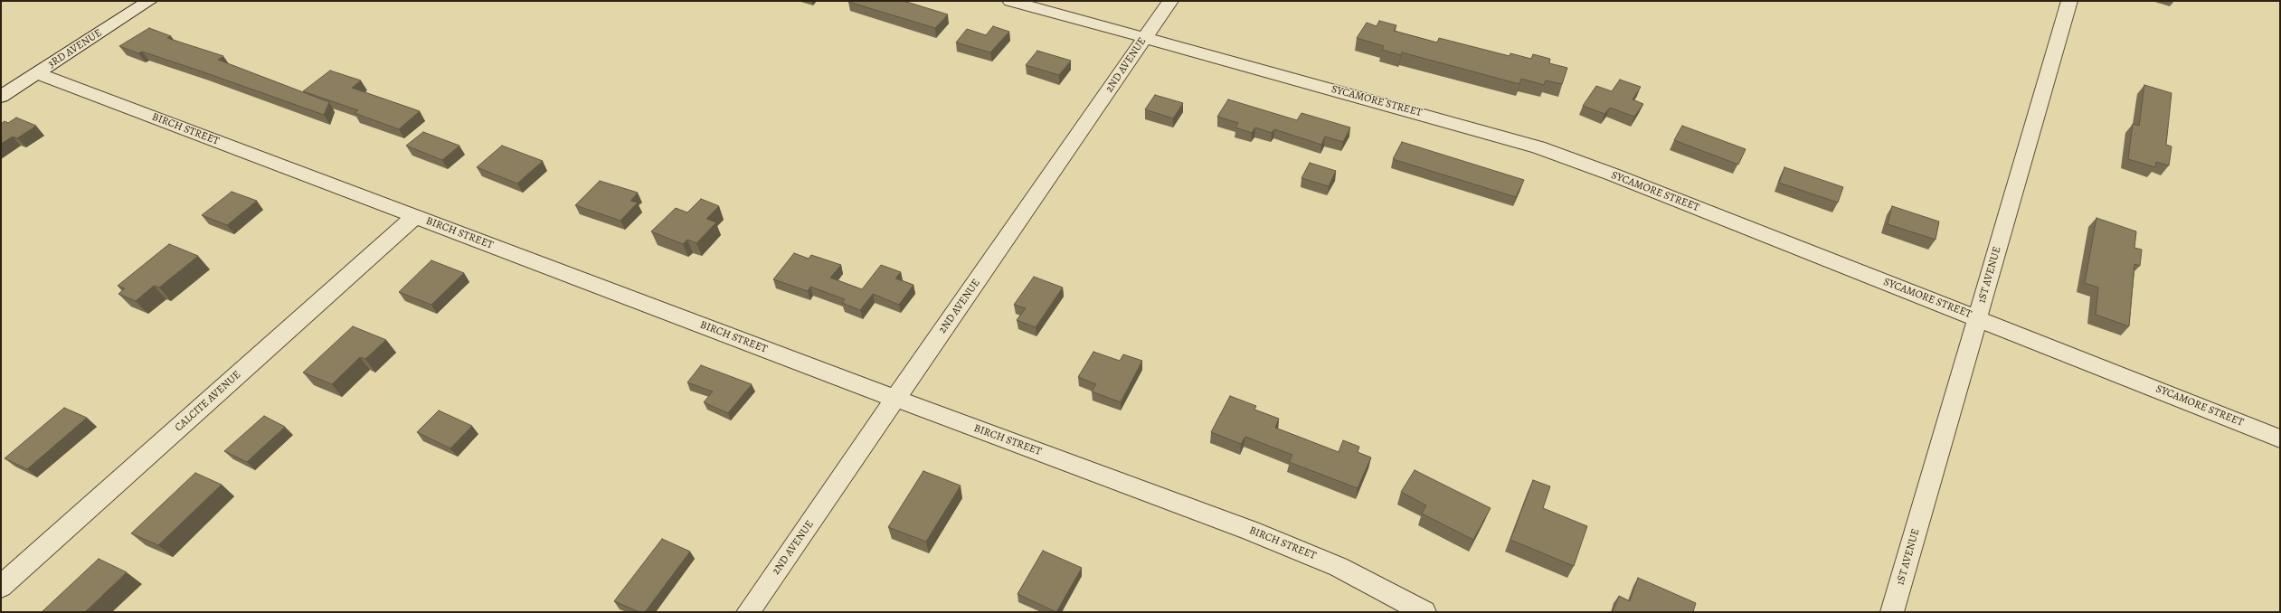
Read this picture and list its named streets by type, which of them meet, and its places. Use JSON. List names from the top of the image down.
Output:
{
  "streets": {
    "street": [
      "3RD AVENUE",
      "2ND AVENUE",
      "SYCAMORE STREET",
      "BIRCH STREET",
      "1ST AVENUE",
      "CALCITE AVENUE"
    ]
  },
  "crossings": [
    ["3RD AVENUE", "BIRCH STREET"],
    ["2ND AVENUE", "SYCAMORE STREET"],
    ["2ND AVENUE", "BIRCH STREET"],
    ["SYCAMORE STREET", "1ST AVENUE"],
    ["BIRCH STREET", "CALCITE AVENUE"]
  ]
}
